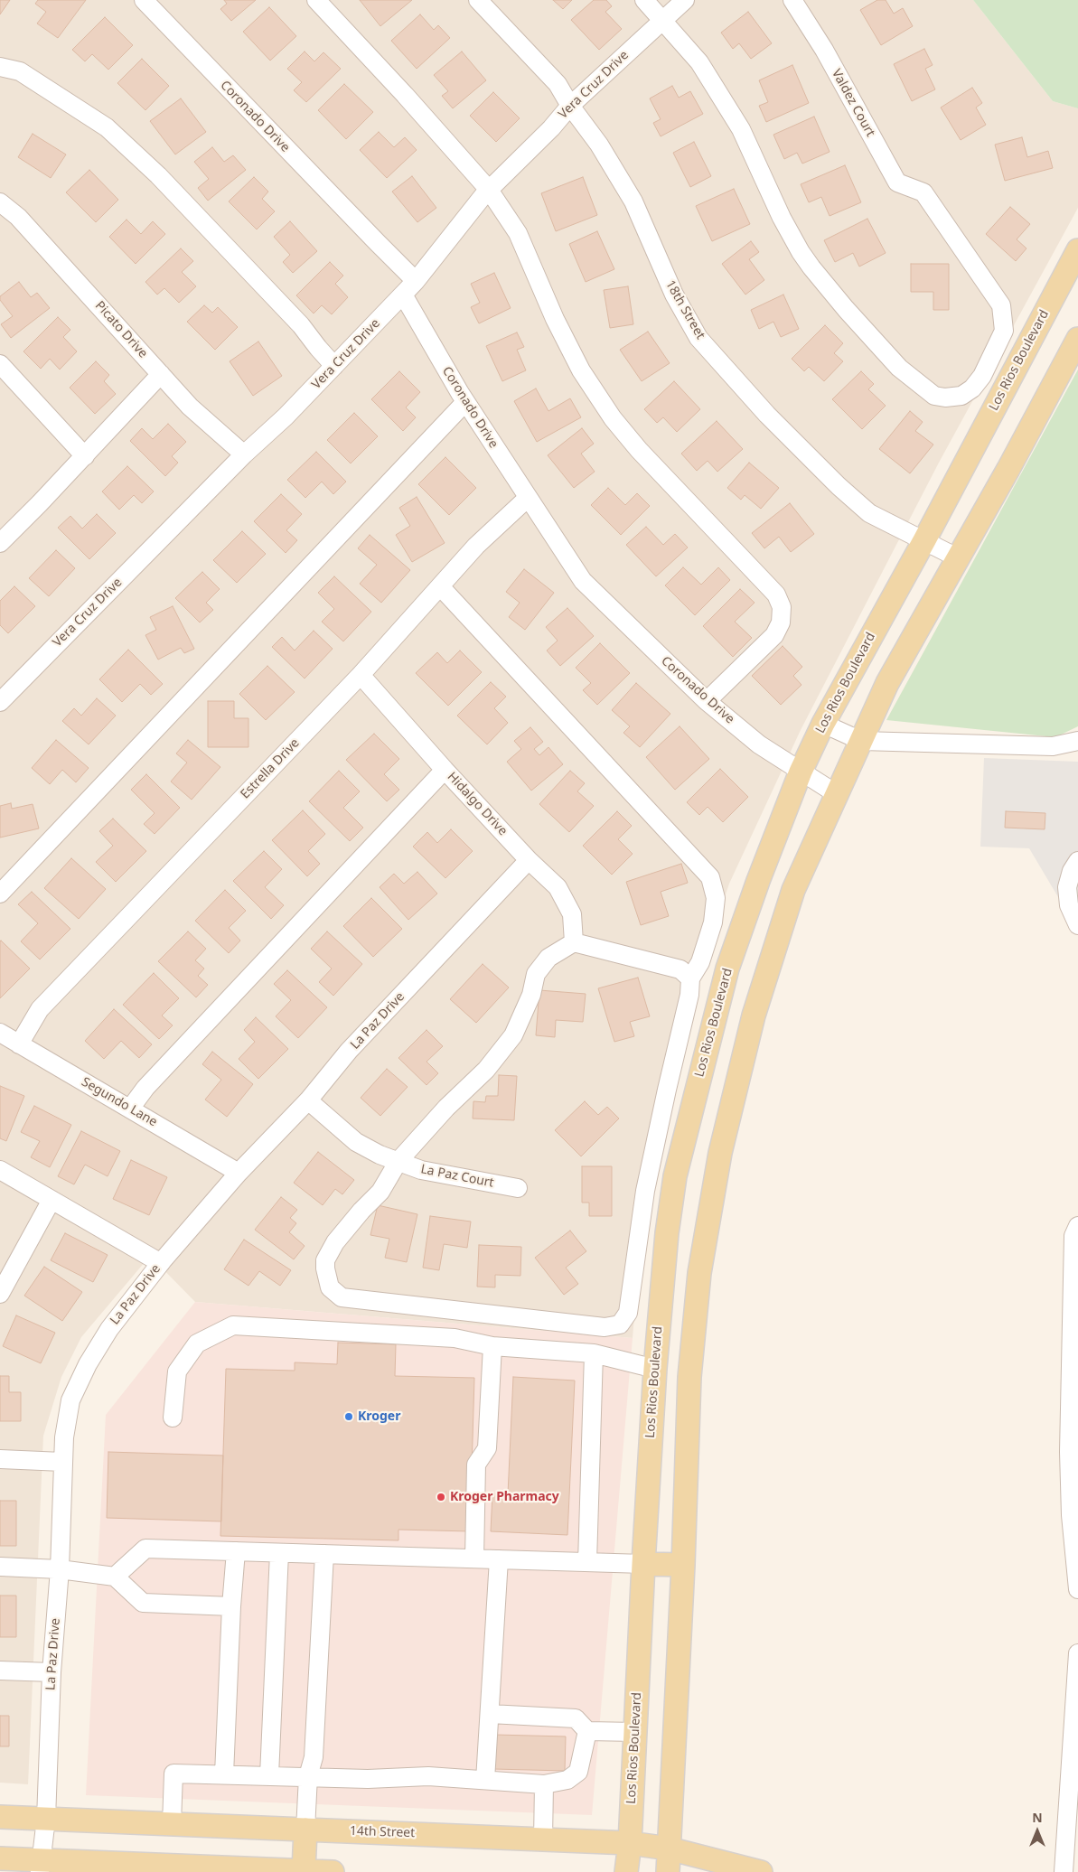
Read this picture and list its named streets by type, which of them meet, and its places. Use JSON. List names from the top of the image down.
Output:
{
  "streets": {
    "main road": ["Los Rios Boulevard", "14th Street"],
    "street": [
      "Vera Cruz Drive",
      "Valdez Court",
      "Coronado Drive",
      "18th Street",
      "Picato Drive",
      "Estrella Drive",
      "Hidalgo Drive",
      "La Paz Drive",
      "Segundo Lane",
      "La Paz Court"
    ]
  },
  "crossings": [
    ["Vera Cruz Drive", "Valdez Court"],
    ["Vera Cruz Drive", "Coronado Drive"],
    ["Vera Cruz Drive", "18th Street"],
    ["Vera Cruz Drive", "Picato Drive"],
    ["Coronado Drive", "Los Rios Boulevard"],
    ["Coronado Drive", "Estrella Drive"],
    ["18th Street", "Los Rios Boulevard"],
    ["Los Rios Boulevard", "14th Street"],
    ["Estrella Drive", "Hidalgo Drive"],
    ["Estrella Drive", "Segundo Lane"],
    ["Hidalgo Drive", "La Paz Drive"],
    ["La Paz Drive", "Segundo Lane"],
    ["La Paz Drive", "La Paz Court"],
    ["La Paz Drive", "14th Street"]
  ],
  "places": ["Kroger", "Kroger Pharmacy"],
  "north": "top"
}
